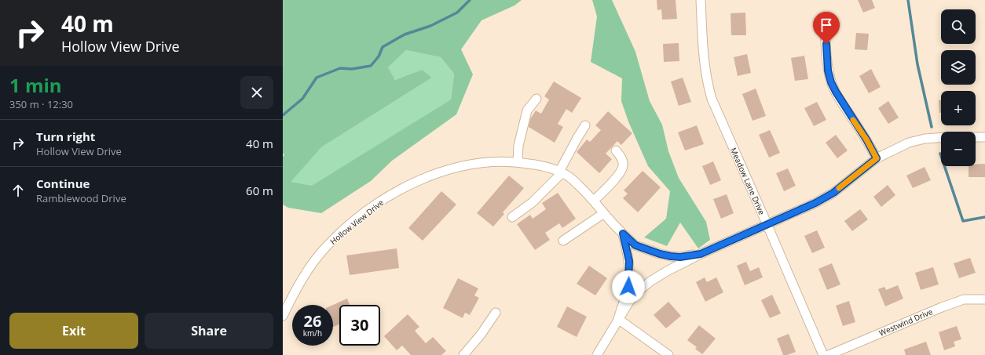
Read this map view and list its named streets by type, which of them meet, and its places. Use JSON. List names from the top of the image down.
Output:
{
  "streets": {
    "street": ["Meadow Lane Drive", "Hollow View Drive", "Westwind Drive"]
  },
  "page": {
    "turn": ["40 m", "Hollow View Drive"],
    "map_buttons": ["+", "−"],
    "heading": ["1 min", "350 m · 12:30"],
    "list": [
      {
        "name": "Turn right",
        "note": "Hollow View Drive",
        "value": "40 m"
      },
      {
        "name": "Continue",
        "note": "Ramblewood Drive",
        "value": "60 m"
      }
    ],
    "speed": "26 km/h",
    "limit": "30",
    "buttons": ["Exit", "Share"]
  }
}
